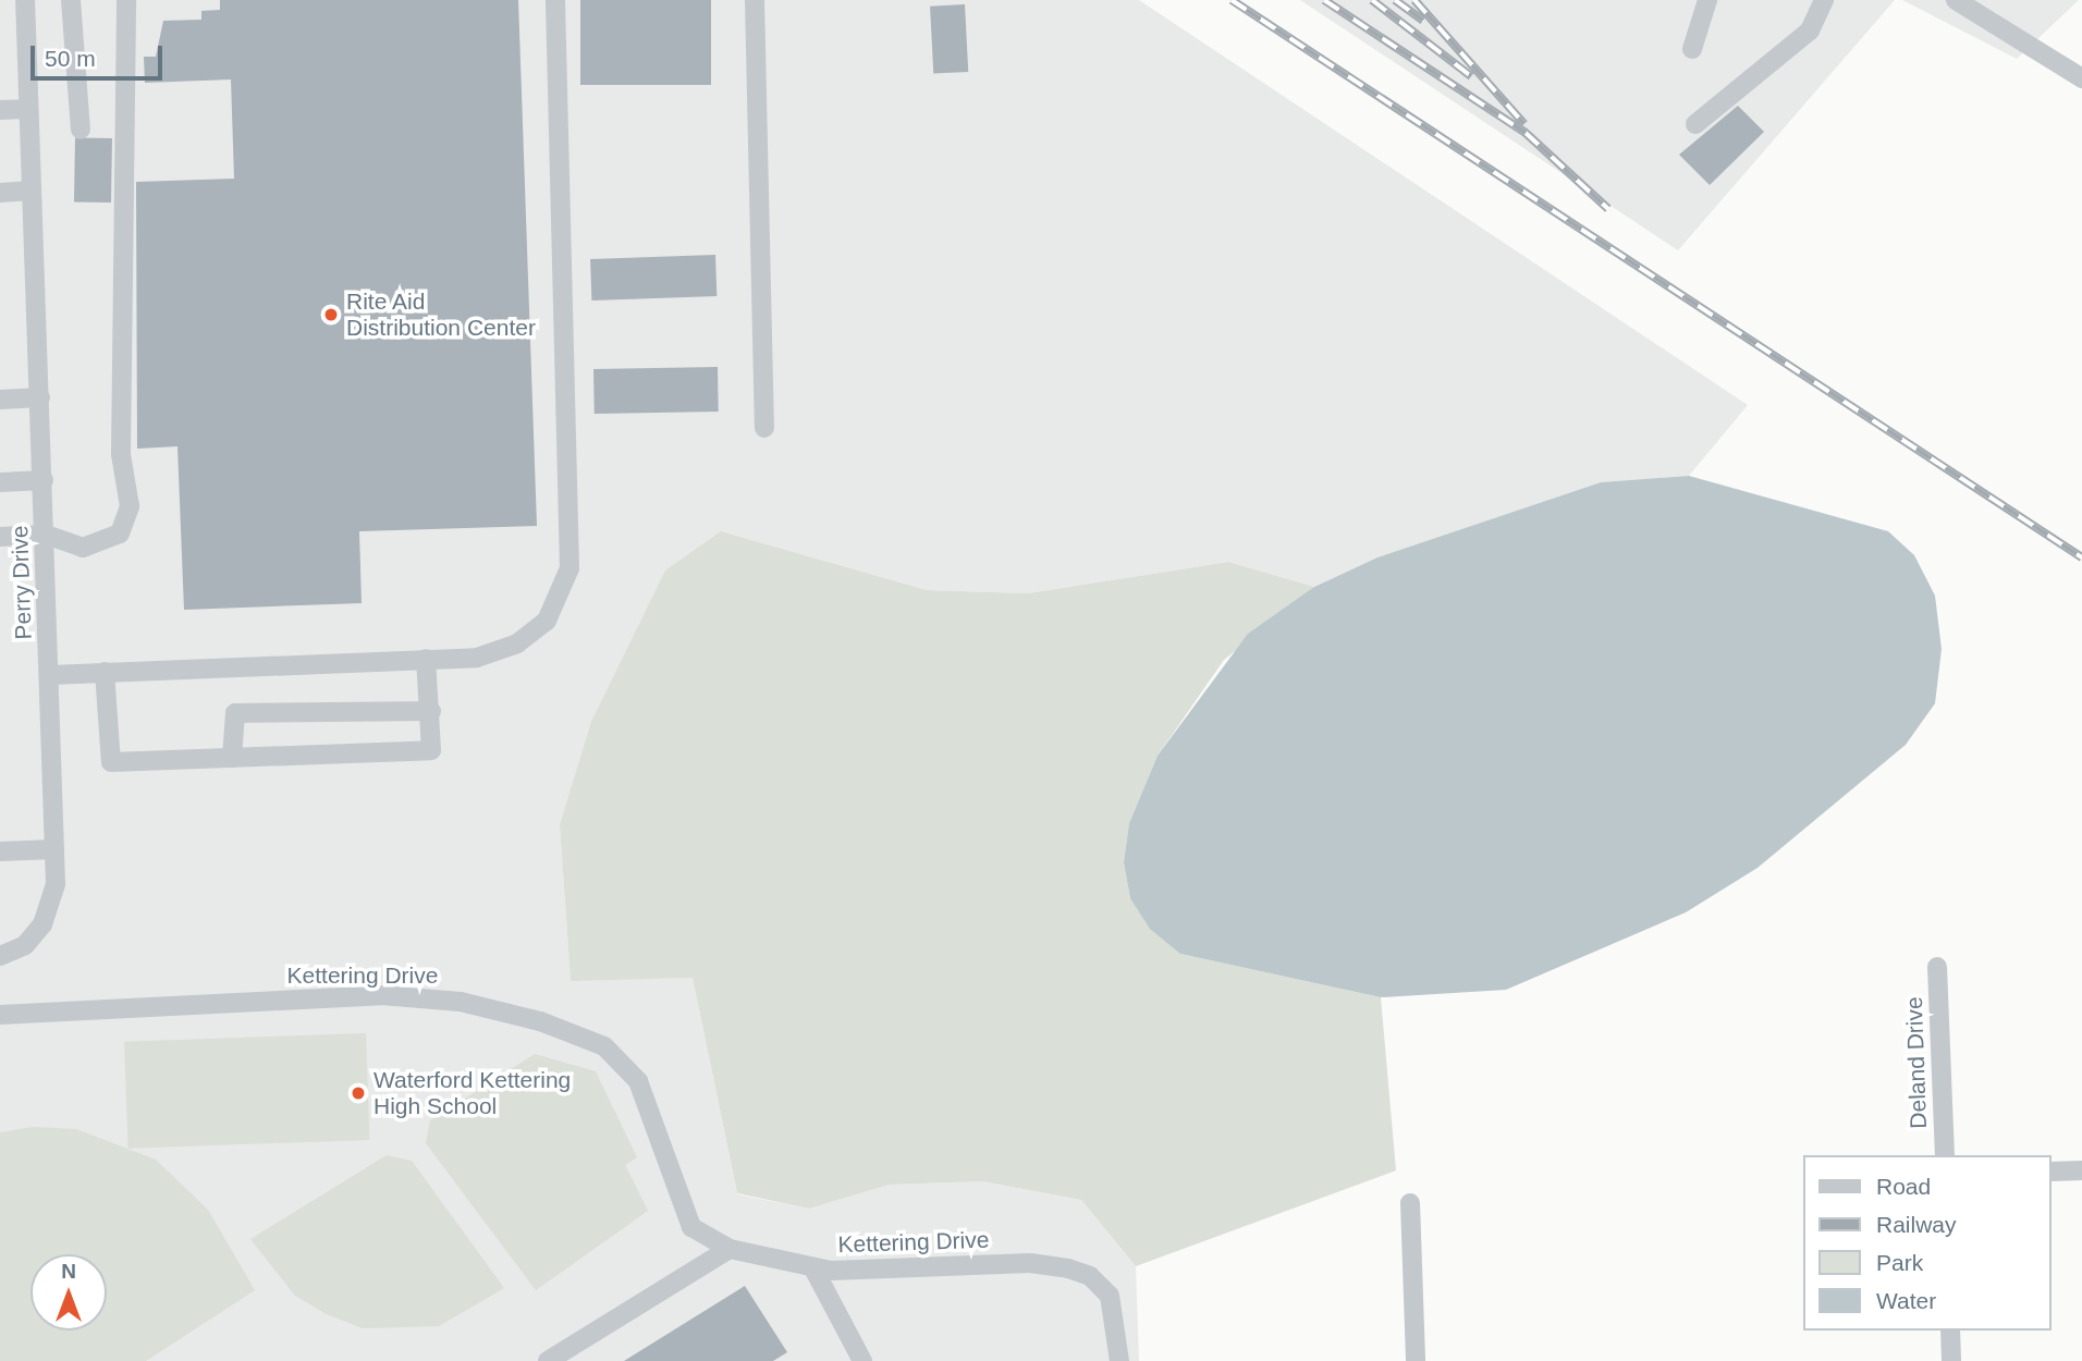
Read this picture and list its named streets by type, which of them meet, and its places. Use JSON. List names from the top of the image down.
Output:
{
  "streets": {
    "street": ["Perry Drive", "Kettering Drive", "Deland Drive"]
  },
  "places": ["Rite Aid Distribution Center", "Waterford Kettering High School"],
  "legend": [
    "Road",
    "Railway",
    "Park",
    "Water"
  ],
  "scale_bar": "50 m",
  "north": "top"
}
